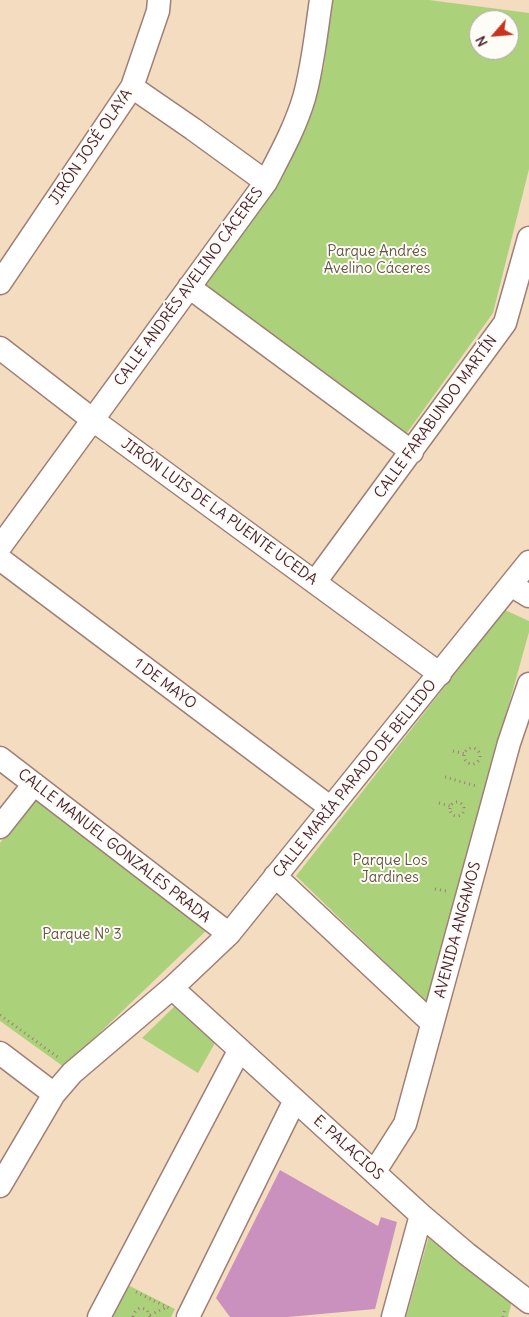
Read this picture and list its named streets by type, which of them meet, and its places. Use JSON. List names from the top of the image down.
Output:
{
  "streets": {
    "street": [
      "JIRÓN JOSÉ OLAYA",
      "CALLE ANDRÉS AVELINO CÁCERES",
      "CALLE FARABUNDO MARTÍN",
      "JIRÓN LUIS DE LA PUENTE UCEDA",
      "1 DE MAYO",
      "CALLE MARÍA PARADO DE BELLIDO",
      "CALLE MANUEL GONZALES PRADA",
      "AVENIDA ANGAMOS",
      "E. PALACIOS"
    ]
  },
  "crossings": [
    ["CALLE ANDRÉS AVELINO CÁCERES", "JIRÓN LUIS DE LA PUENTE UCEDA"],
    ["CALLE FARABUNDO MARTÍN", "JIRÓN LUIS DE LA PUENTE UCEDA"],
    ["JIRÓN LUIS DE LA PUENTE UCEDA", "CALLE MARÍA PARADO DE BELLIDO"],
    ["1 DE MAYO", "CALLE MARÍA PARADO DE BELLIDO"],
    ["CALLE MARÍA PARADO DE BELLIDO", "CALLE MANUEL GONZALES PRADA"],
    ["CALLE MARÍA PARADO DE BELLIDO", "E. PALACIOS"],
    ["AVENIDA ANGAMOS", "E. PALACIOS"]
  ],
  "parks": ["Parque Andrés Avelino Cáceres", "Parque Los Jardines", "Parque Nº 3"],
  "north": "bottom left"
}
